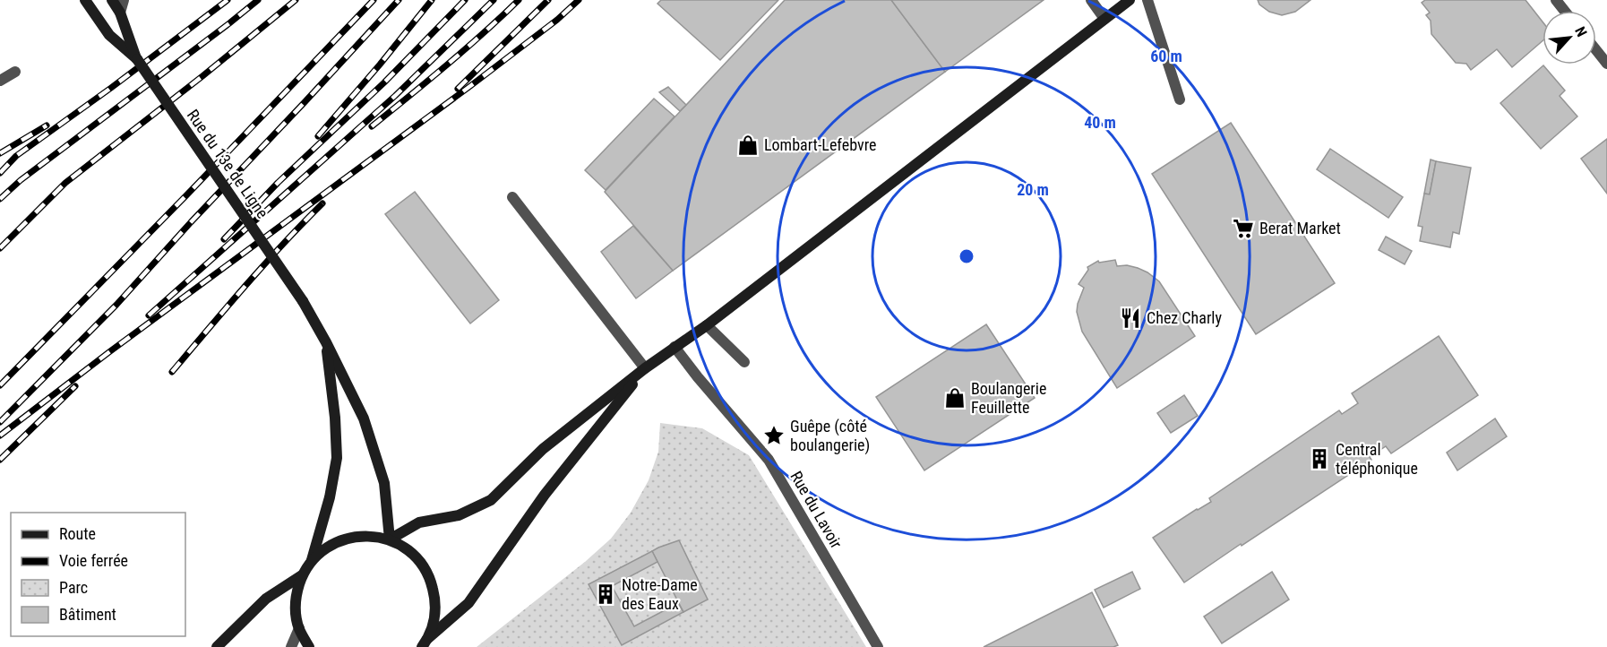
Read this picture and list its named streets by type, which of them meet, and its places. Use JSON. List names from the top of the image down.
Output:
{
  "streets": {
    "main road": ["Rue du 13e de Ligne"],
    "street": ["Rue du Lavoir"]
  },
  "places": {
    "shop": ["Lombart-Lefebvre", "Boulangerie Feuillette"],
    "supermarket": ["Berat Market"],
    "restaurant": ["Chez Charly"],
    "place": ["Guêpe (côté boulangerie)"],
    "building": ["Central téléphonique", "Notre-Dame des Eaux"]
  },
  "legend": [
    "Route",
    "Voie ferrée",
    "Parc",
    "Bâtiment"
  ],
  "north": "top right",
  "rings": ["60 m", "40 m", "20 m"]
}
